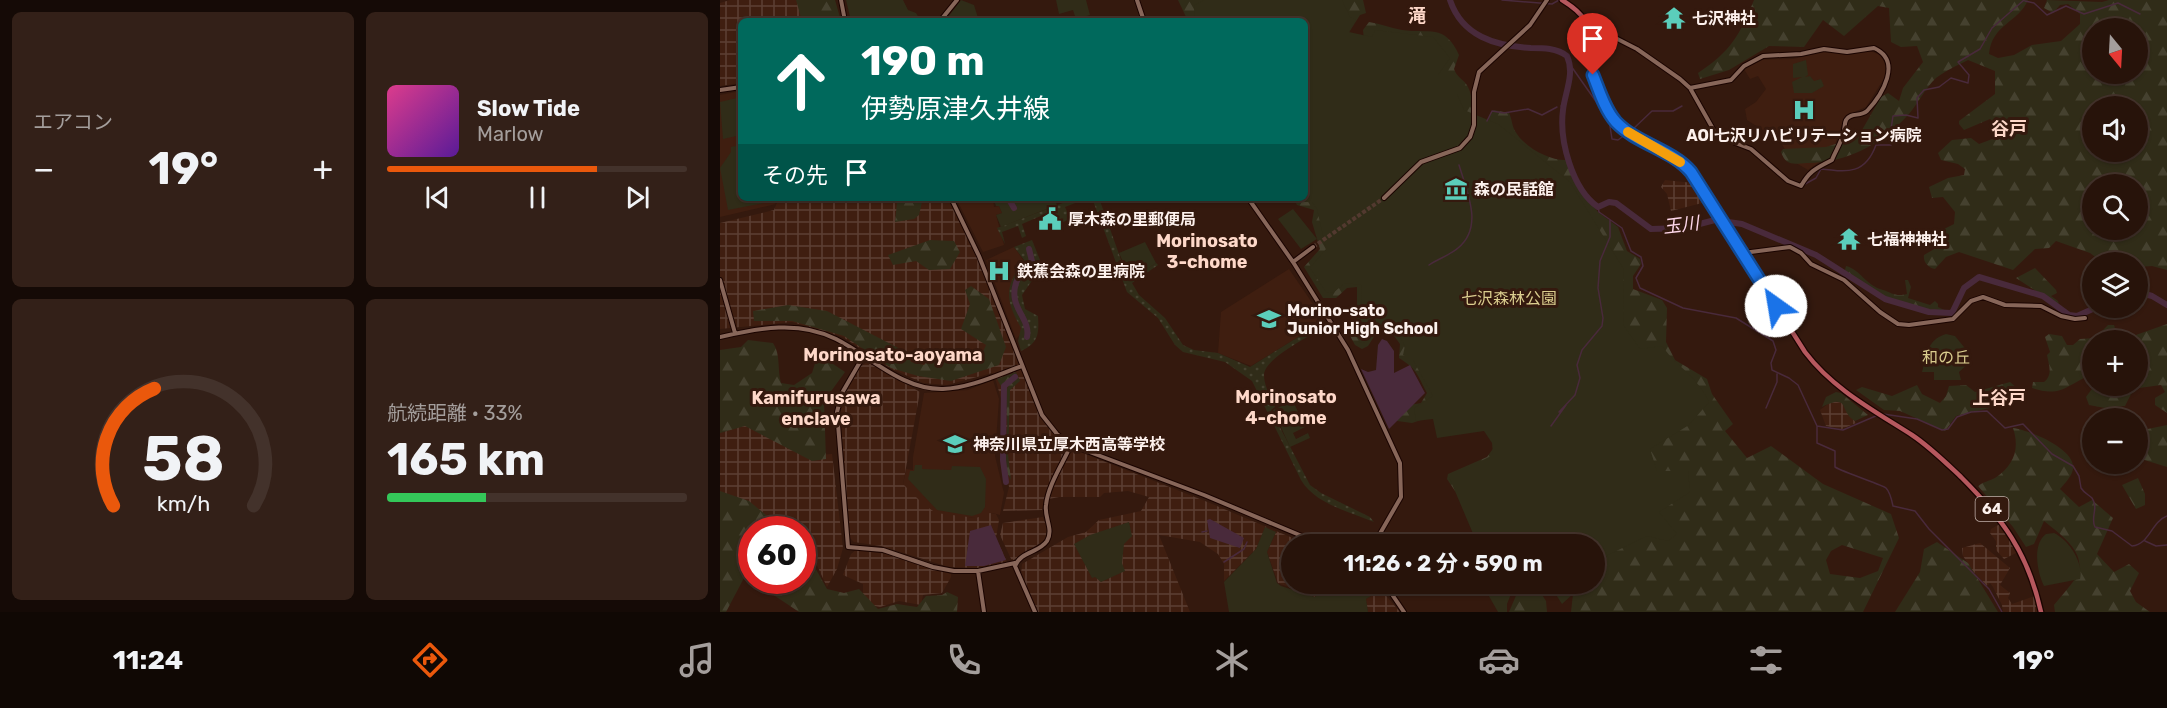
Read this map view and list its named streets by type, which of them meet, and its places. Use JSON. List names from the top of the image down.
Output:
{
  "streets": {
    "main road": ["64"]
  },
  "districts": [
    "滝",
    "谷戸",
    "Morinosato 3-chome",
    "Morinosato-aoyama",
    "Morinosato 4-chome",
    "Kamifurusawa enclave",
    "上谷戸"
  ],
  "water": ["玉川"],
  "parks": ["七沢森林公園", "和の丘"],
  "places": {
    "temple": ["七沢神社", "七福神神社"],
    "hospital": ["AOI七沢リハビリテーション病院", "鉄蕉会森の里病院"],
    "museum": ["森の民話館"],
    "public building": ["厚木森の里郵便局"],
    "school or university": ["Morino-sato Junior High School", "神奈川県立厚木西高等学校"]
  },
  "north": "bottom",
  "page": {
    "tile": [
      "エアコン",
      ["航続距離 · 33%", "165 km"]
    ],
    "map_buttons": ["+", "−"],
    "turn": ["190 m", "伊勢原津久井線"],
    "song": ["Slow Tide", "Marlow"],
    "heat": ["−", "19°", "+"],
    "then": "その先",
    "limit": "60",
    "trip": "11:26 · 2 分 · 590 m",
    "tabs": ["11:24", "19°"],
    "gauge": ["58", "km/h"]
  }
}
